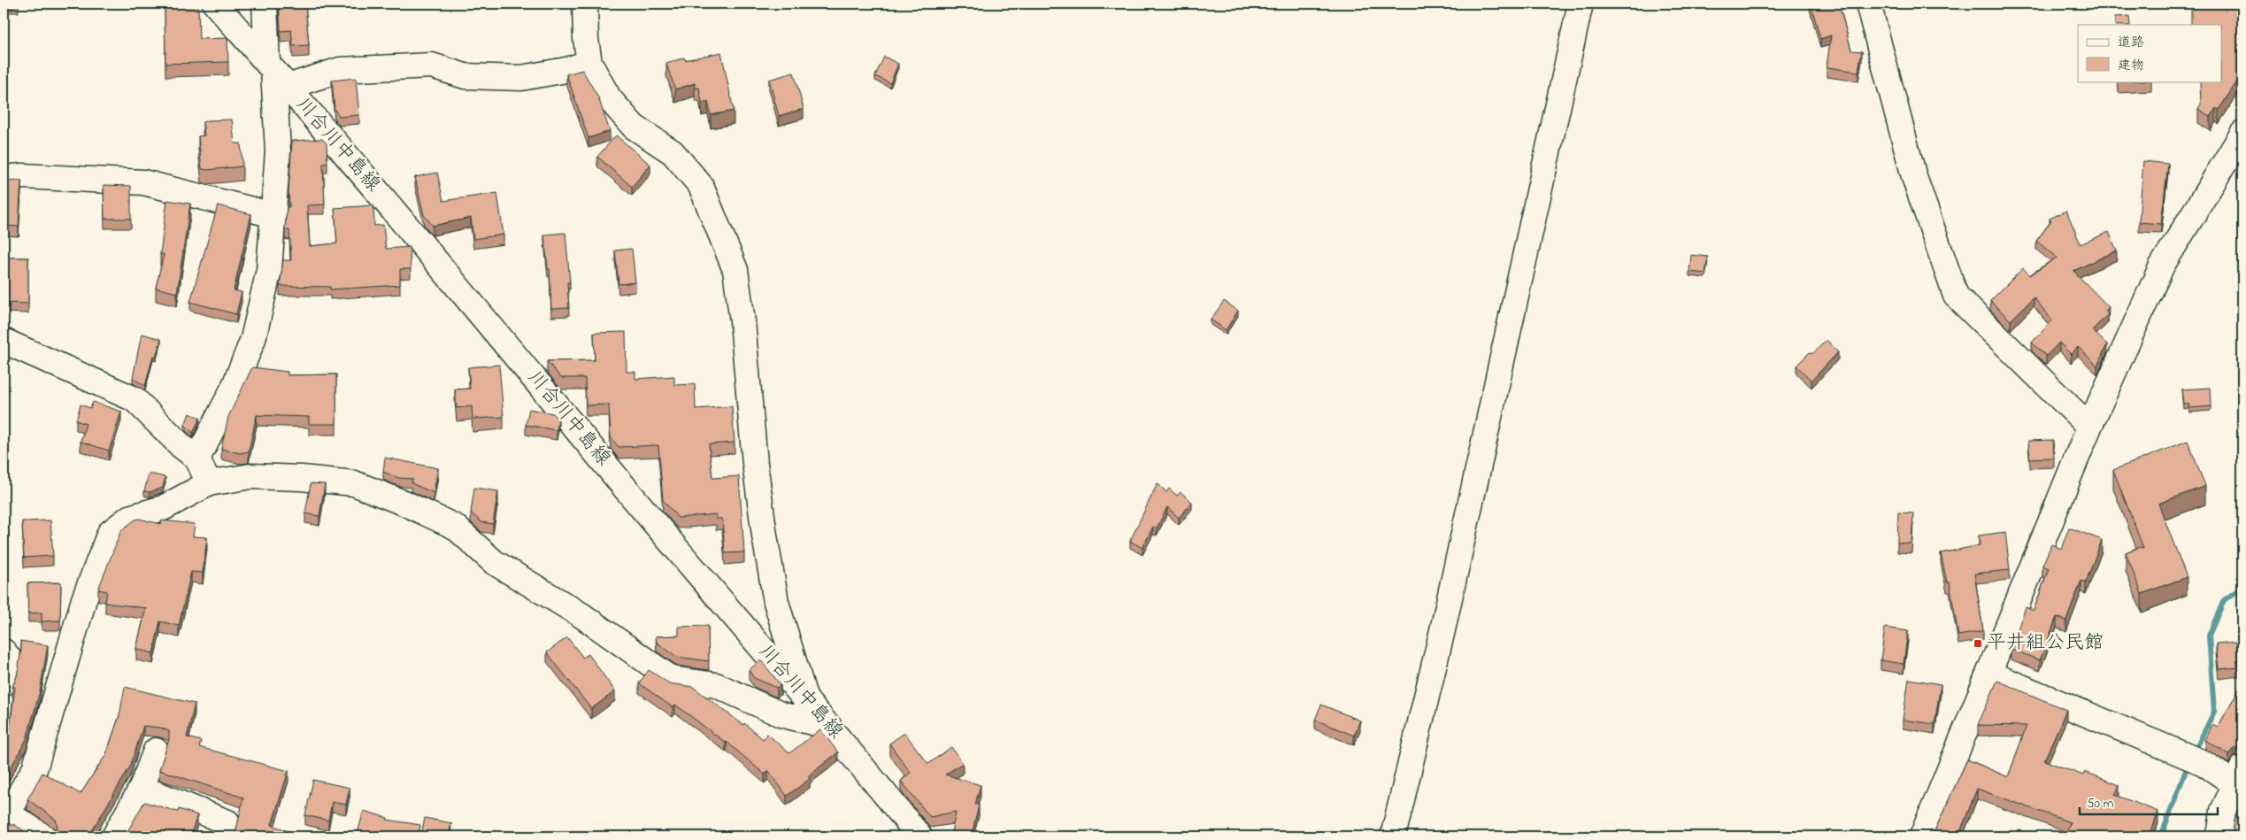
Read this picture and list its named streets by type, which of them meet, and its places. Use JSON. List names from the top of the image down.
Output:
{
  "streets": {
    "street": ["川合川中島線"]
  },
  "places": {
    "transit": ["平井組公民館"]
  },
  "legend": ["道路", "建物"],
  "scale_bar": "50 m"
}
